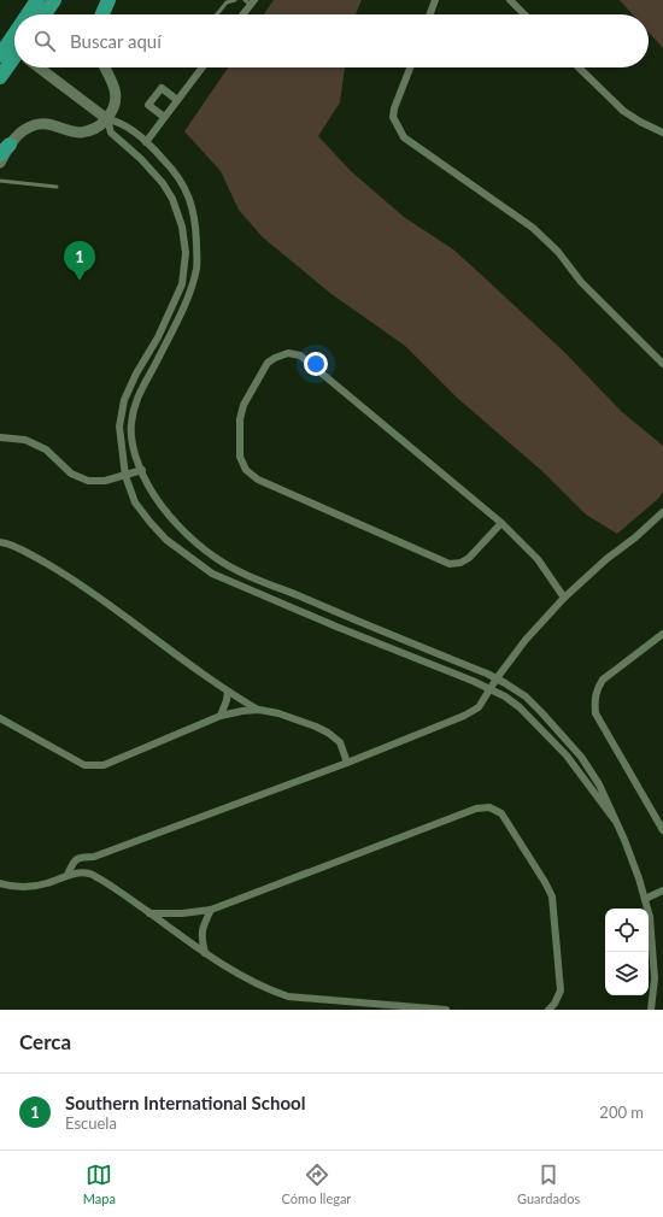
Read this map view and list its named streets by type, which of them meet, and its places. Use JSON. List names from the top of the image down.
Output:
{
  "page": {
    "search": "Buscar aquí",
    "pins": "1",
    "heading": "Cerca",
    "list": [
      {
        "mark": "1",
        "name": "Southern International School",
        "note": "Escuela",
        "value": "200 m"
      }
    ],
    "nav": ["Mapa", "Cómo llegar", "Guardados"]
  }
}
